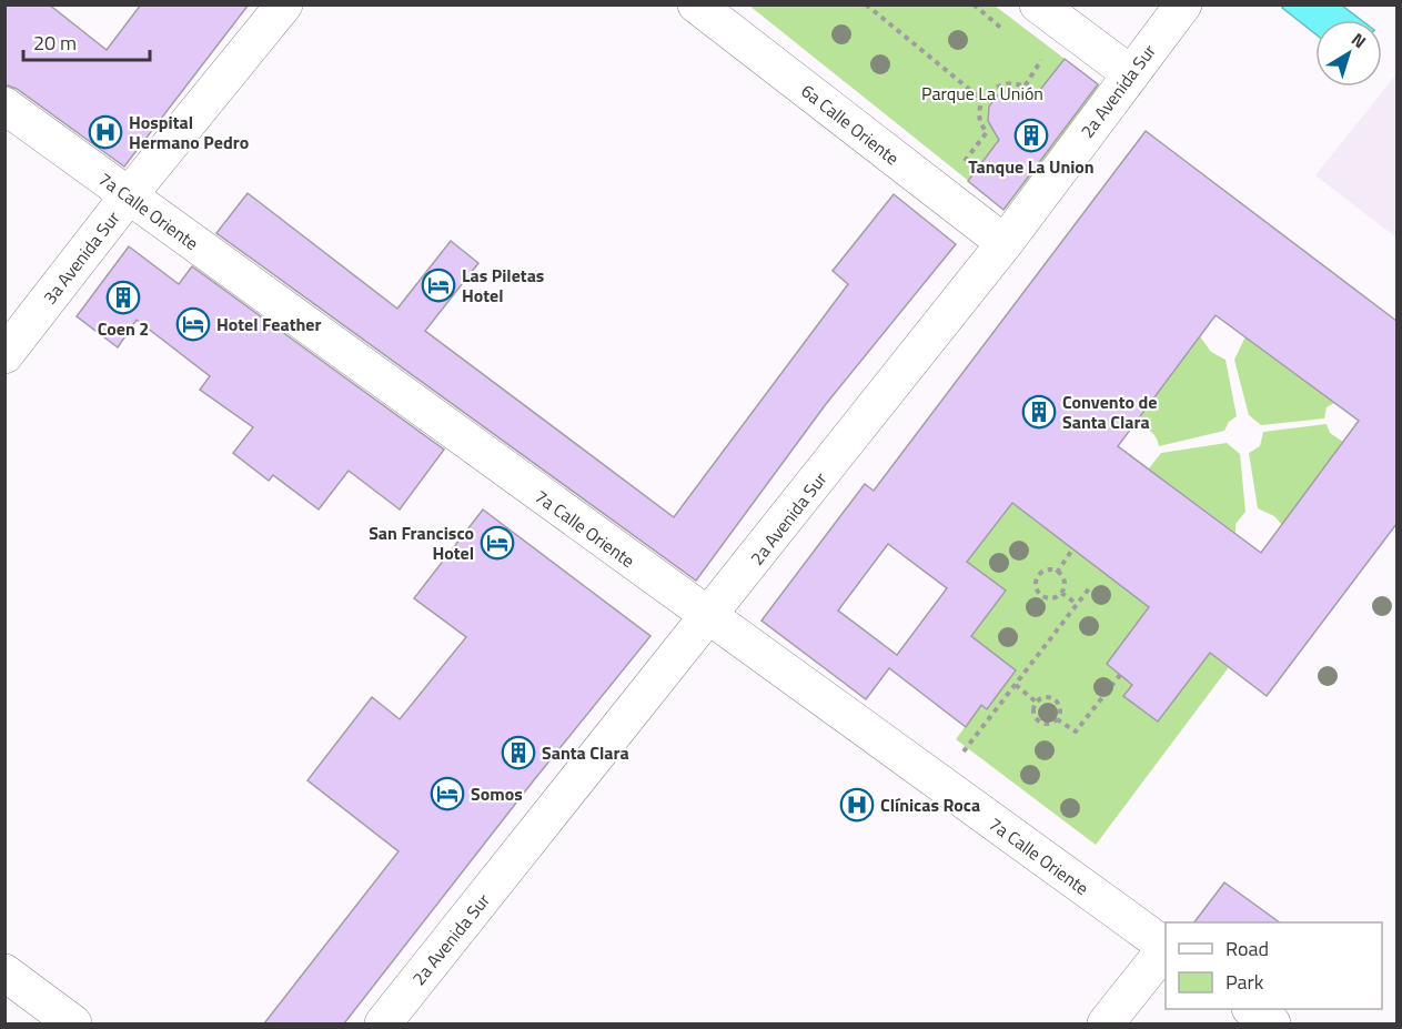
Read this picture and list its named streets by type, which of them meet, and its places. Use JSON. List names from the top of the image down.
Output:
{
  "streets": {
    "street": [
      "2a Avenida Sur",
      "6a Calle Oriente",
      "7a Calle Oriente",
      "3a Avenida Sur"
    ]
  },
  "crossings": [
    ["2a Avenida Sur", "6a Calle Oriente"],
    ["2a Avenida Sur", "7a Calle Oriente"],
    ["7a Calle Oriente", "3a Avenida Sur"]
  ],
  "parks": ["Parque La Unión"],
  "places": {
    "hospital": ["Hospital Hermano Pedro", "Clínicas Roca"],
    "building": [
      "Tanque La Union",
      "Coen 2",
      "Convento de Santa Clara",
      "Santa Clara"
    ],
    "hotel": [
      "Las Piletas Hotel",
      "Hotel Feather",
      "San Francisco Hotel",
      "Somos"
    ]
  },
  "legend": ["Road", "Park"],
  "scale_bar": "20 m",
  "north": "top right"
}
